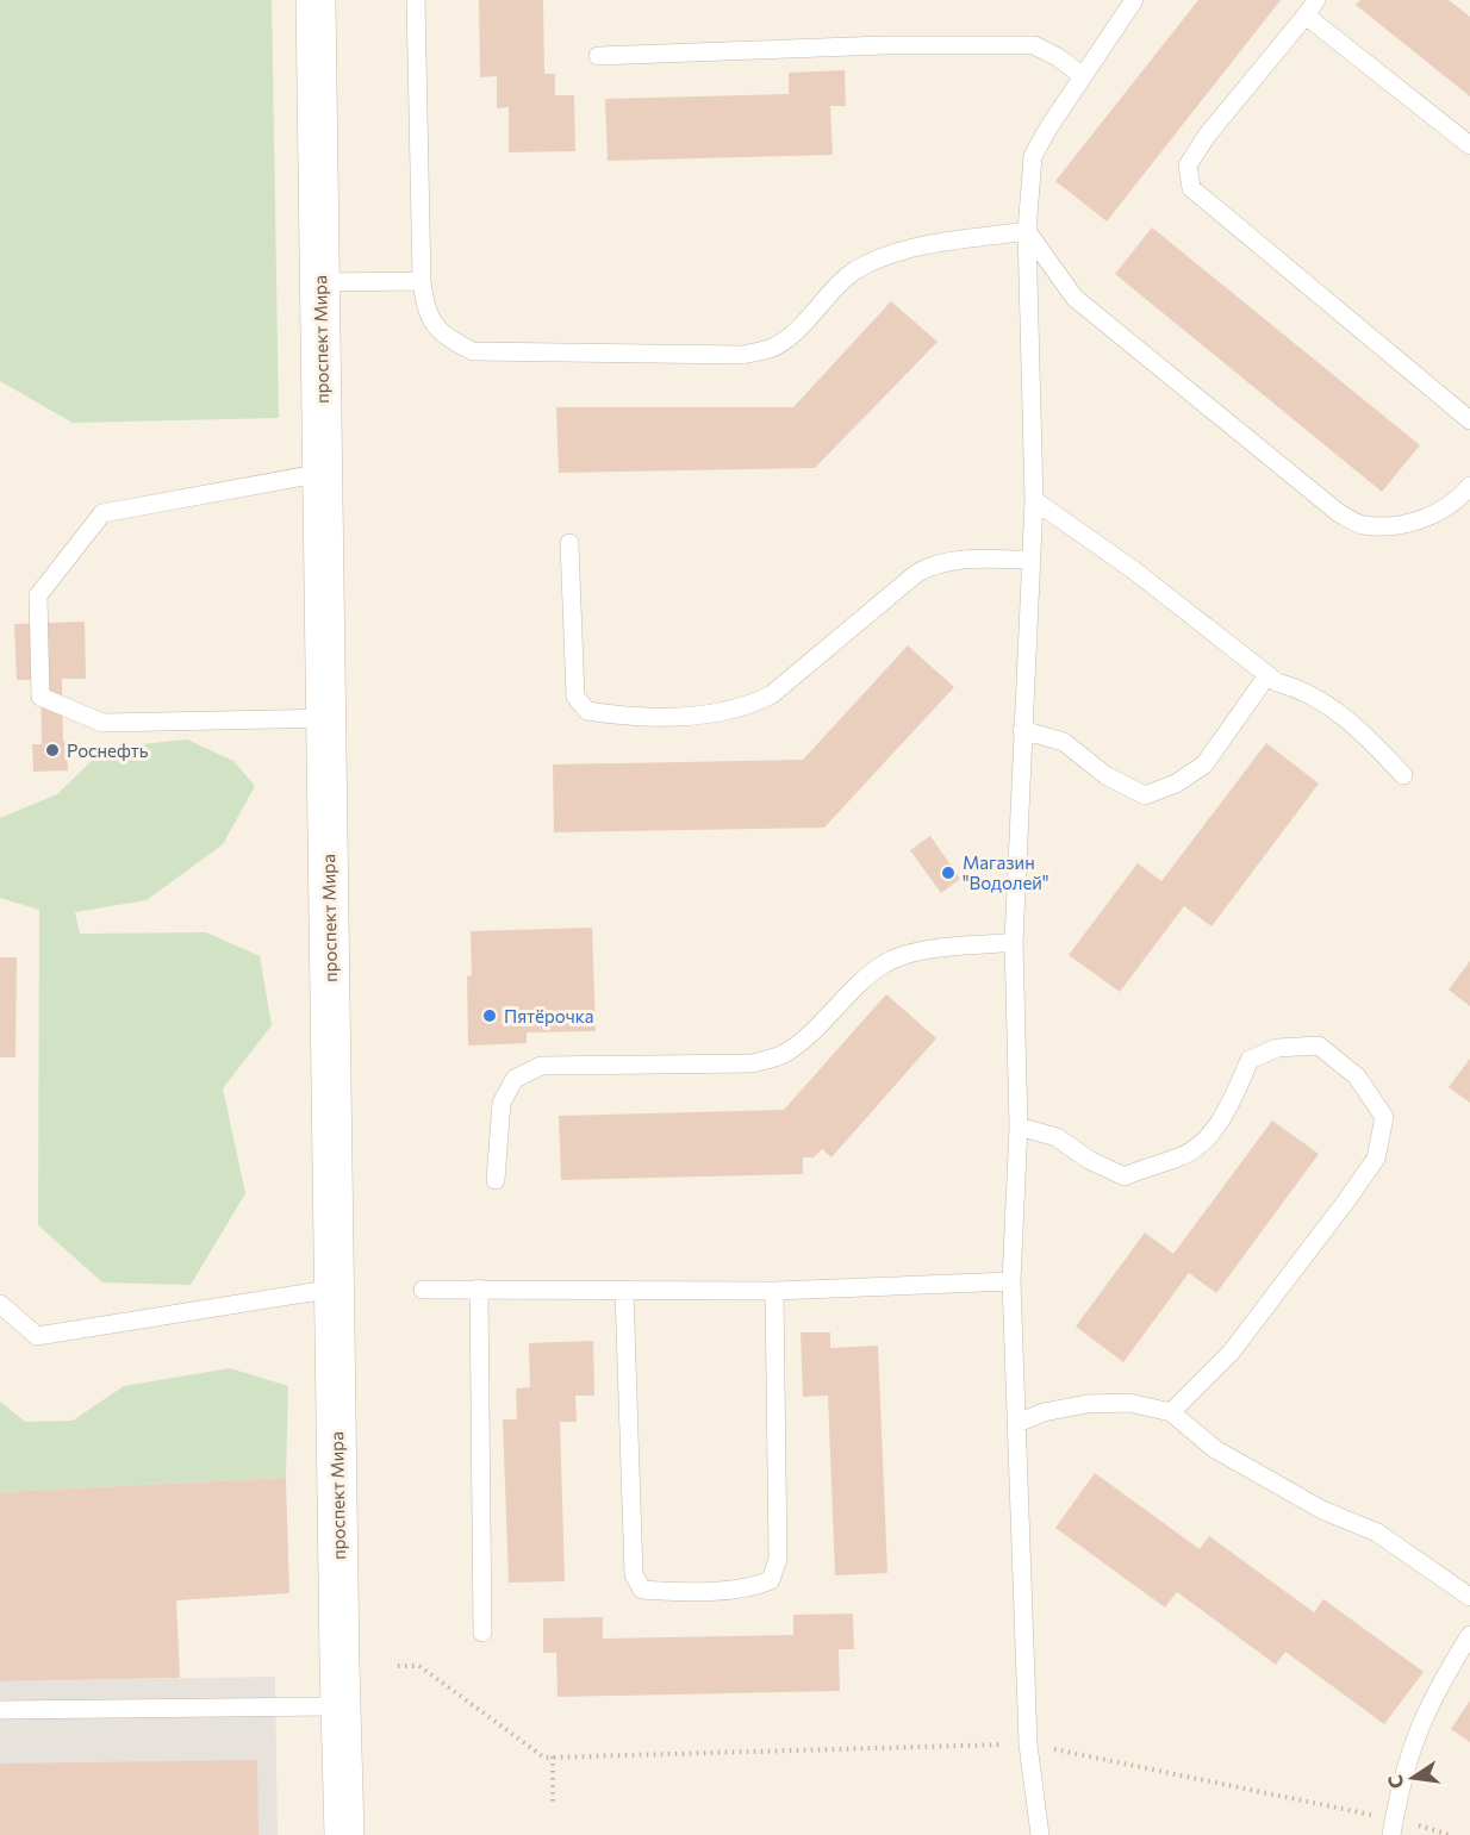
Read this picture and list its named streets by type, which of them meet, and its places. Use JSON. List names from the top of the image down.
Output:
{
  "streets": {
    "main road": ["проспект Мира"]
  },
  "places": ["Роснефть", "Магазин \"Водолей\"", "Пятёрочка"],
  "north": "left"
}
